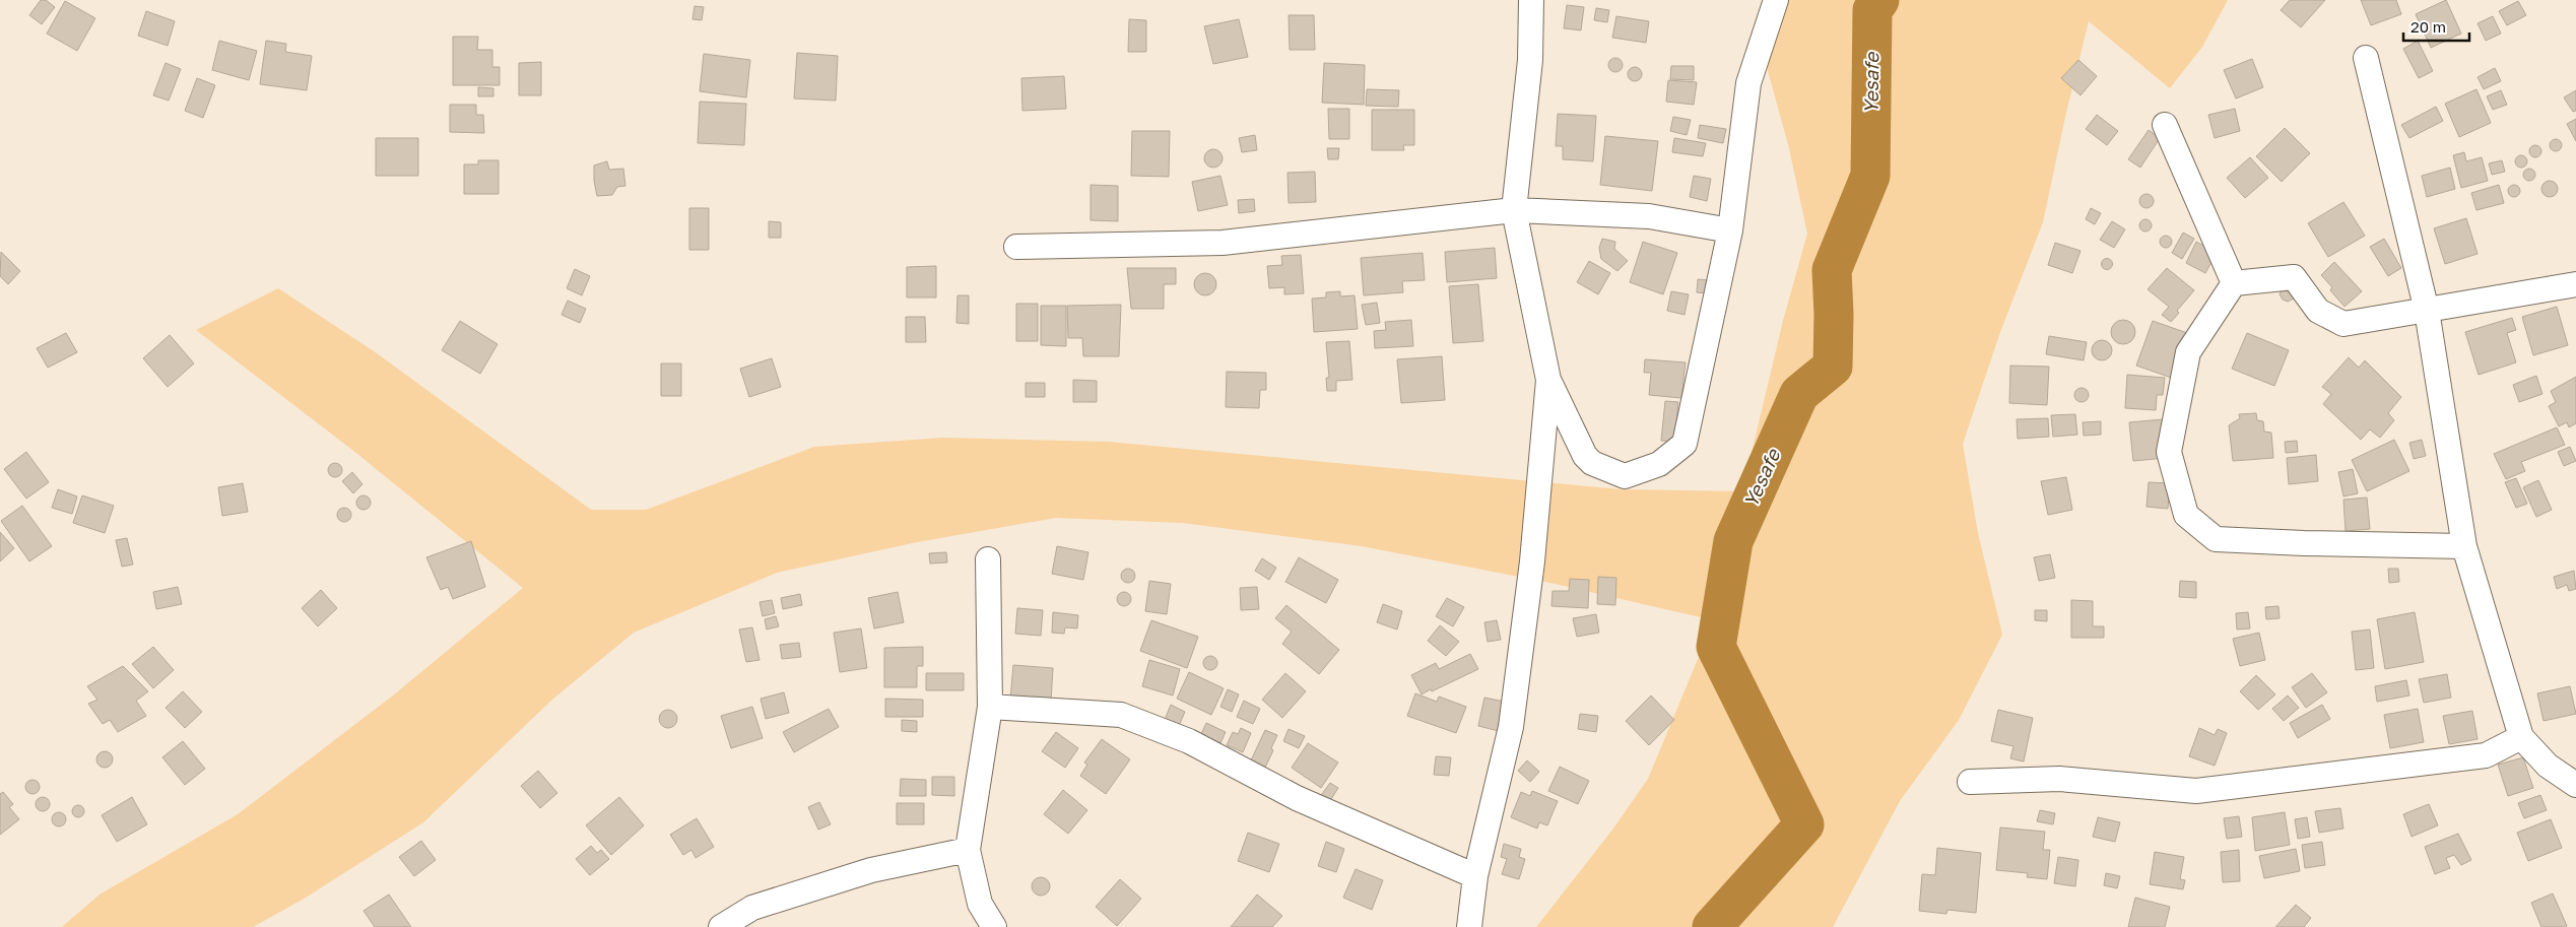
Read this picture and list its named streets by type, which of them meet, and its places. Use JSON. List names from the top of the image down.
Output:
{
  "water": ["Yesafe"],
  "scale_bar": "20 m"
}
